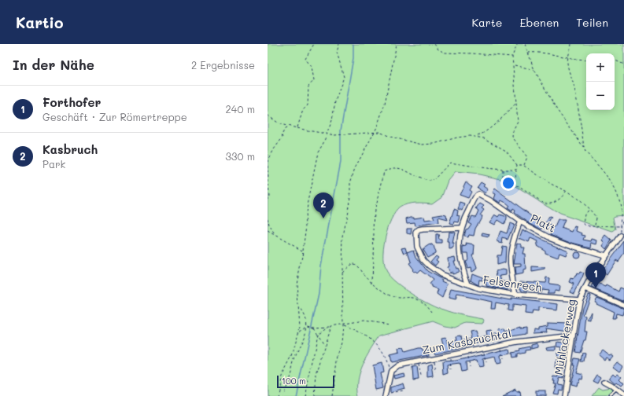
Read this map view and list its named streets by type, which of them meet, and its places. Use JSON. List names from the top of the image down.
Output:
{
  "streets": {
    "street": [
      "Platt",
      "Felsenrech",
      "Mühlackerweg",
      "Zum Kasbruchtal"
    ]
  },
  "crossings": [
    ["Platt", "Felsenrech"],
    ["Platt", "Mühlackerweg"],
    ["Felsenrech", "Mühlackerweg"],
    ["Mühlackerweg", "Zum Kasbruchtal"]
  ],
  "scale_bar": "100 m",
  "page": {
    "header": "Kartio",
    "nav": ["Karte", "Ebenen", "Teilen"],
    "heading": ["In der Nähe", "2 Ergebnisse"],
    "map_buttons": ["+", "−"],
    "list": [
      {
        "mark": "1",
        "name": "Forthofer",
        "note": "Geschäft · Zur Römertreppe",
        "value": "240 m"
      },
      {
        "mark": "2",
        "name": "Kasbruch",
        "note": "Park",
        "value": "330 m"
      }
    ],
    "pins": ["2", "1"],
    "scale": "100 m"
  }
}
